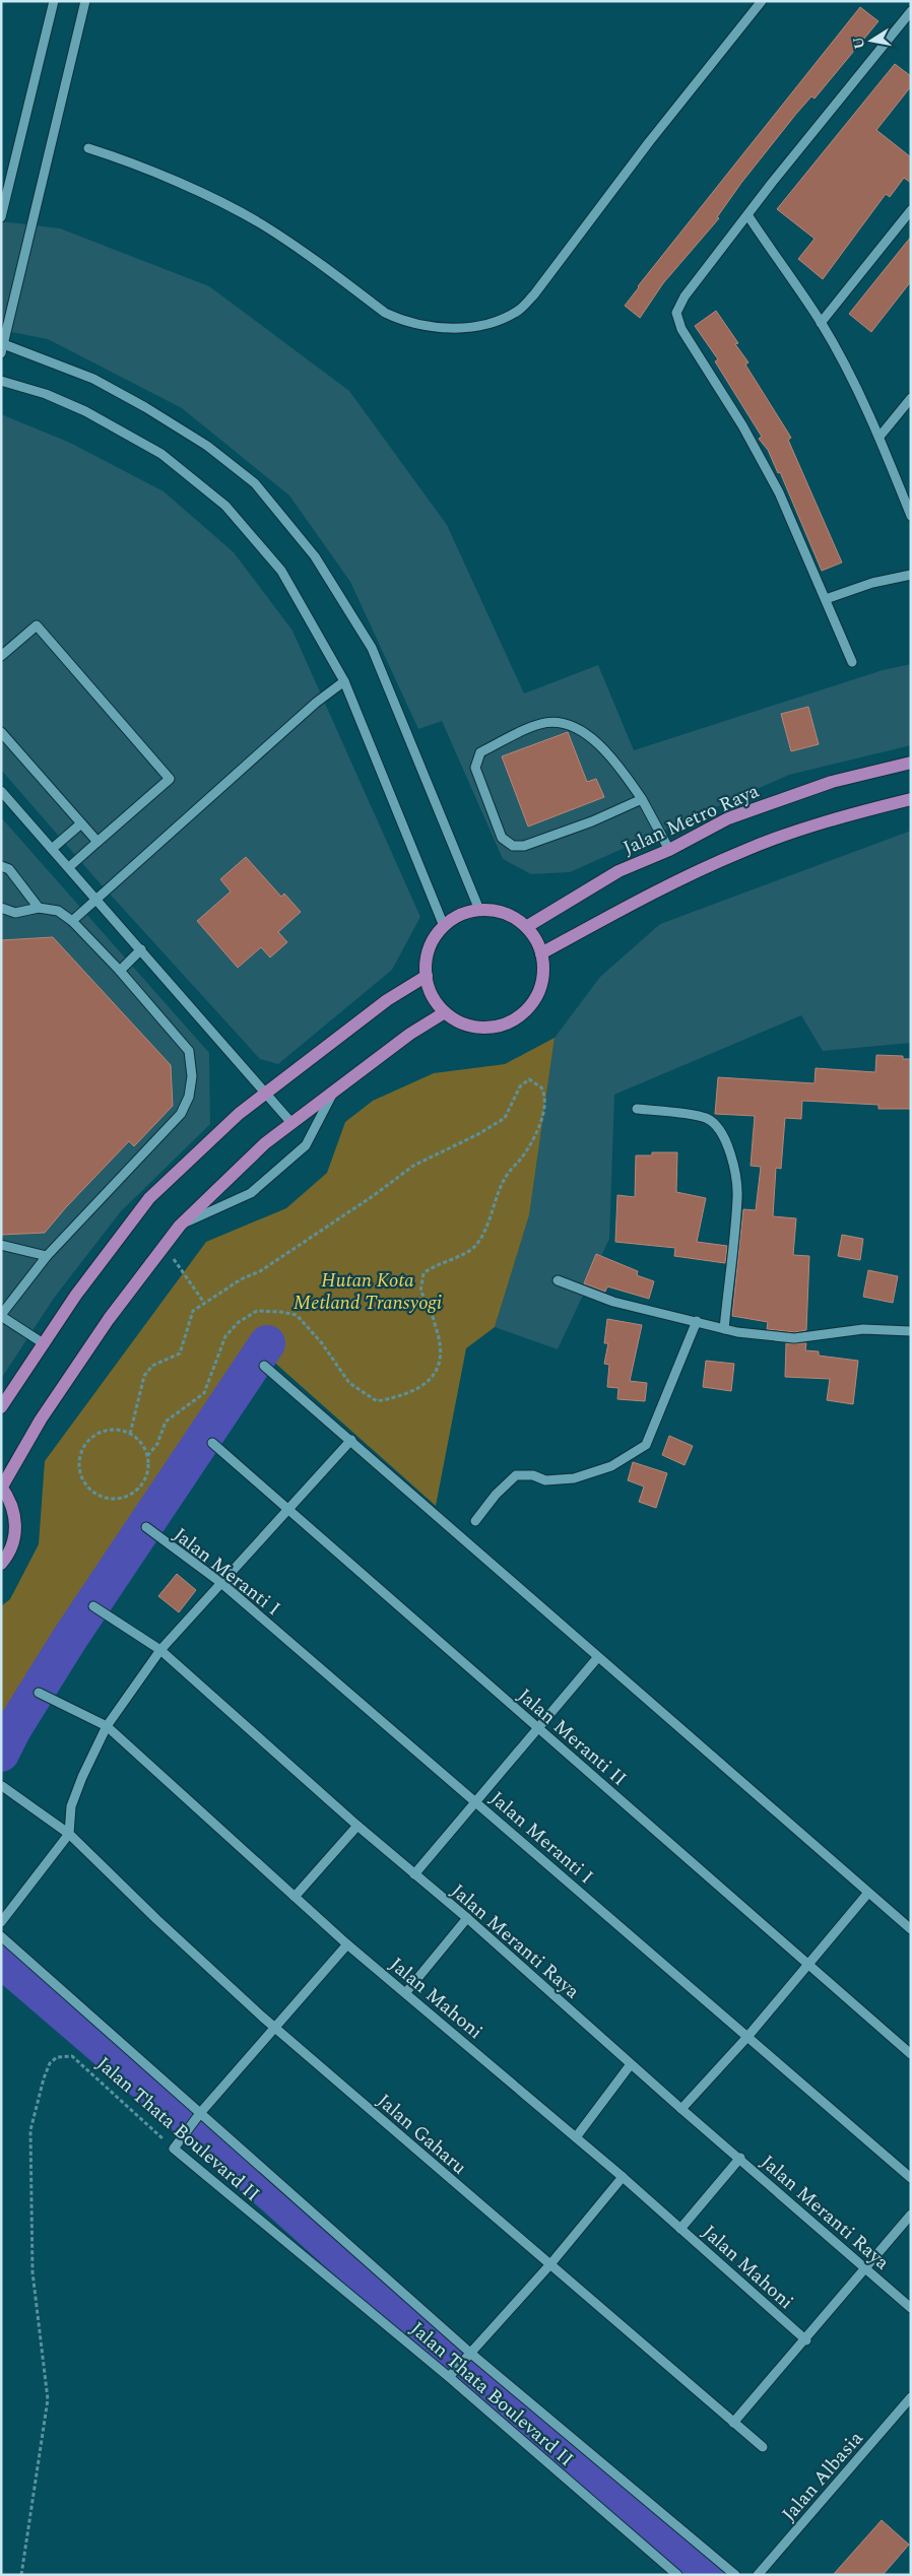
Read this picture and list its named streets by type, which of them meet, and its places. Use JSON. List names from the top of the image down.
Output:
{
  "streets": {
    "main road": ["Jalan Metro Raya"],
    "street": [
      "Jalan Meranti I",
      "Jalan Meranti II",
      "Jalan Meranti Raya",
      "Jalan Mahoni",
      "Jalan Thata Boulevard II",
      "Jalan Gaharu",
      "Jalan Albasia"
    ]
  },
  "parks": ["Hutan Kota Metland Transyogi"],
  "north": "left"
}
